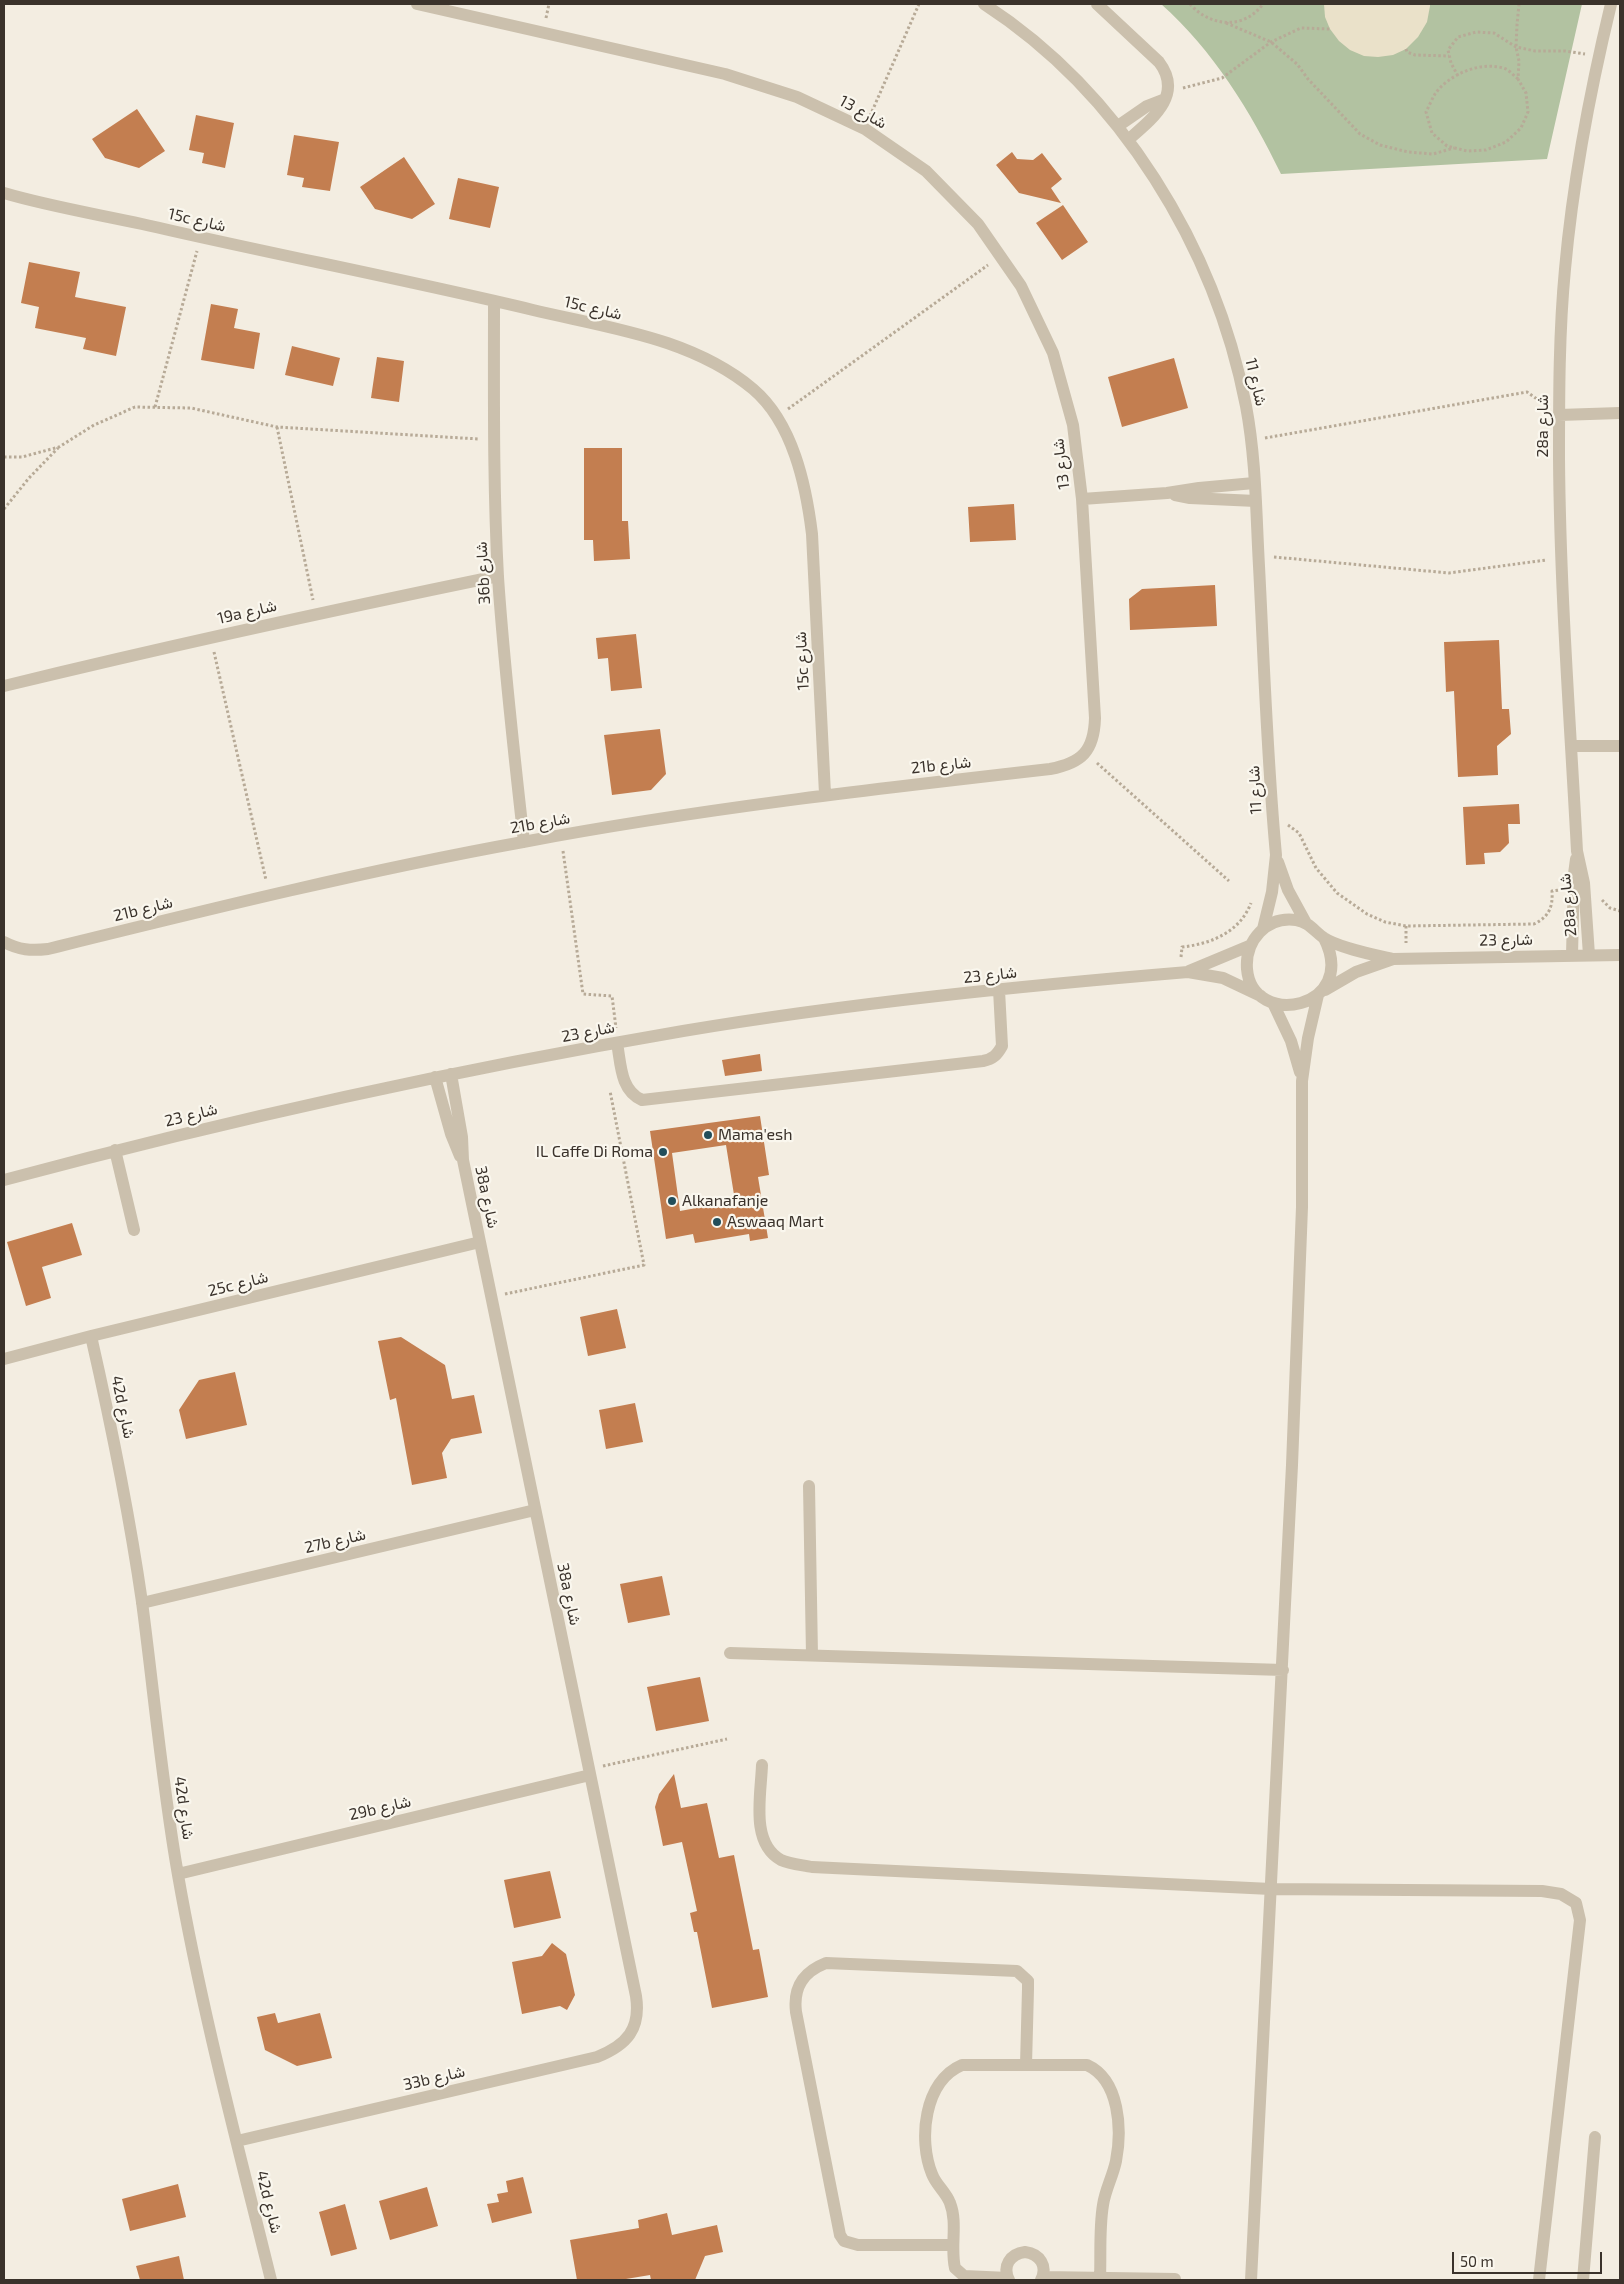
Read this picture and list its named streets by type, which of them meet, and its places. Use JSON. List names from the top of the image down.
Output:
{
  "streets": {
    "street": [
      "شارع 13",
      "15c شارع",
      "شارع 11",
      "28a شارع",
      "36b شارع",
      "19a شارع",
      "21b شارع",
      "شارع 23",
      "38a شارع",
      "25c شارع",
      "42d شارع",
      "27b شارع",
      "29b شارع",
      "33b شارع"
    ]
  },
  "crossings": [
    ["شارع 13", "شارع 11"],
    ["شارع 13", "21b شارع"],
    ["15c شارع", "36b شارع"],
    ["15c شارع", "21b شارع"],
    ["شارع 11", "شارع 23"],
    ["28a شارع", "شارع 23"],
    ["36b شارع", "19a شارع"],
    ["36b شارع", "21b شارع"],
    ["شارع 23", "38a شارع"],
    ["38a شارع", "25c شارع"],
    ["38a شارع", "27b شارع"],
    ["38a شارع", "29b شارع"],
    ["38a شارع", "33b شارع"],
    ["25c شارع", "42d شارع"],
    ["42d شارع", "27b شارع"],
    ["42d شارع", "29b شارع"],
    ["42d شارع", "33b شارع"]
  ],
  "places": [
    "Mama'esh",
    "IL Caffe Di Roma",
    "Alkanafanje",
    "Aswaaq Mart"
  ],
  "scale_bar": "50 m"
}
